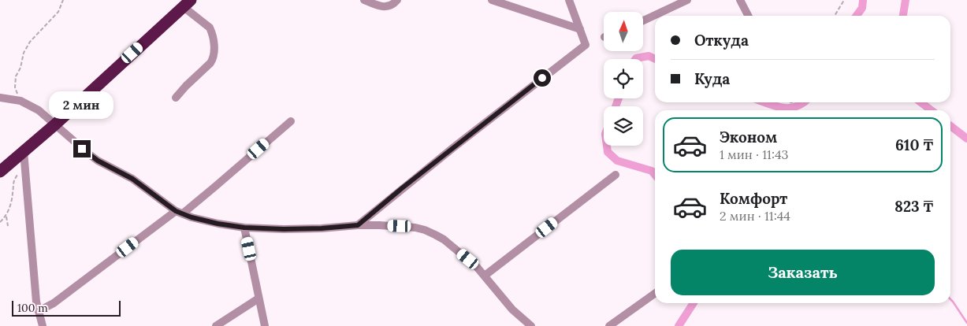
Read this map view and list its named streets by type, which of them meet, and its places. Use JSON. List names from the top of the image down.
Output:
{
  "scale_bar": "100 m",
  "north": "top",
  "page": {
    "banner": ["Откуда", "Куда"],
    "bubble": "2 мин",
    "list": [
      {
        "name": "Эконом",
        "note": "1 мин · 11:43",
        "value": "610 ₸"
      },
      {
        "name": "Комфорт",
        "note": "2 мин · 11:44",
        "value": "823 ₸"
      }
    ],
    "buttons": "Заказать",
    "scale": "100 m"
  }
}
